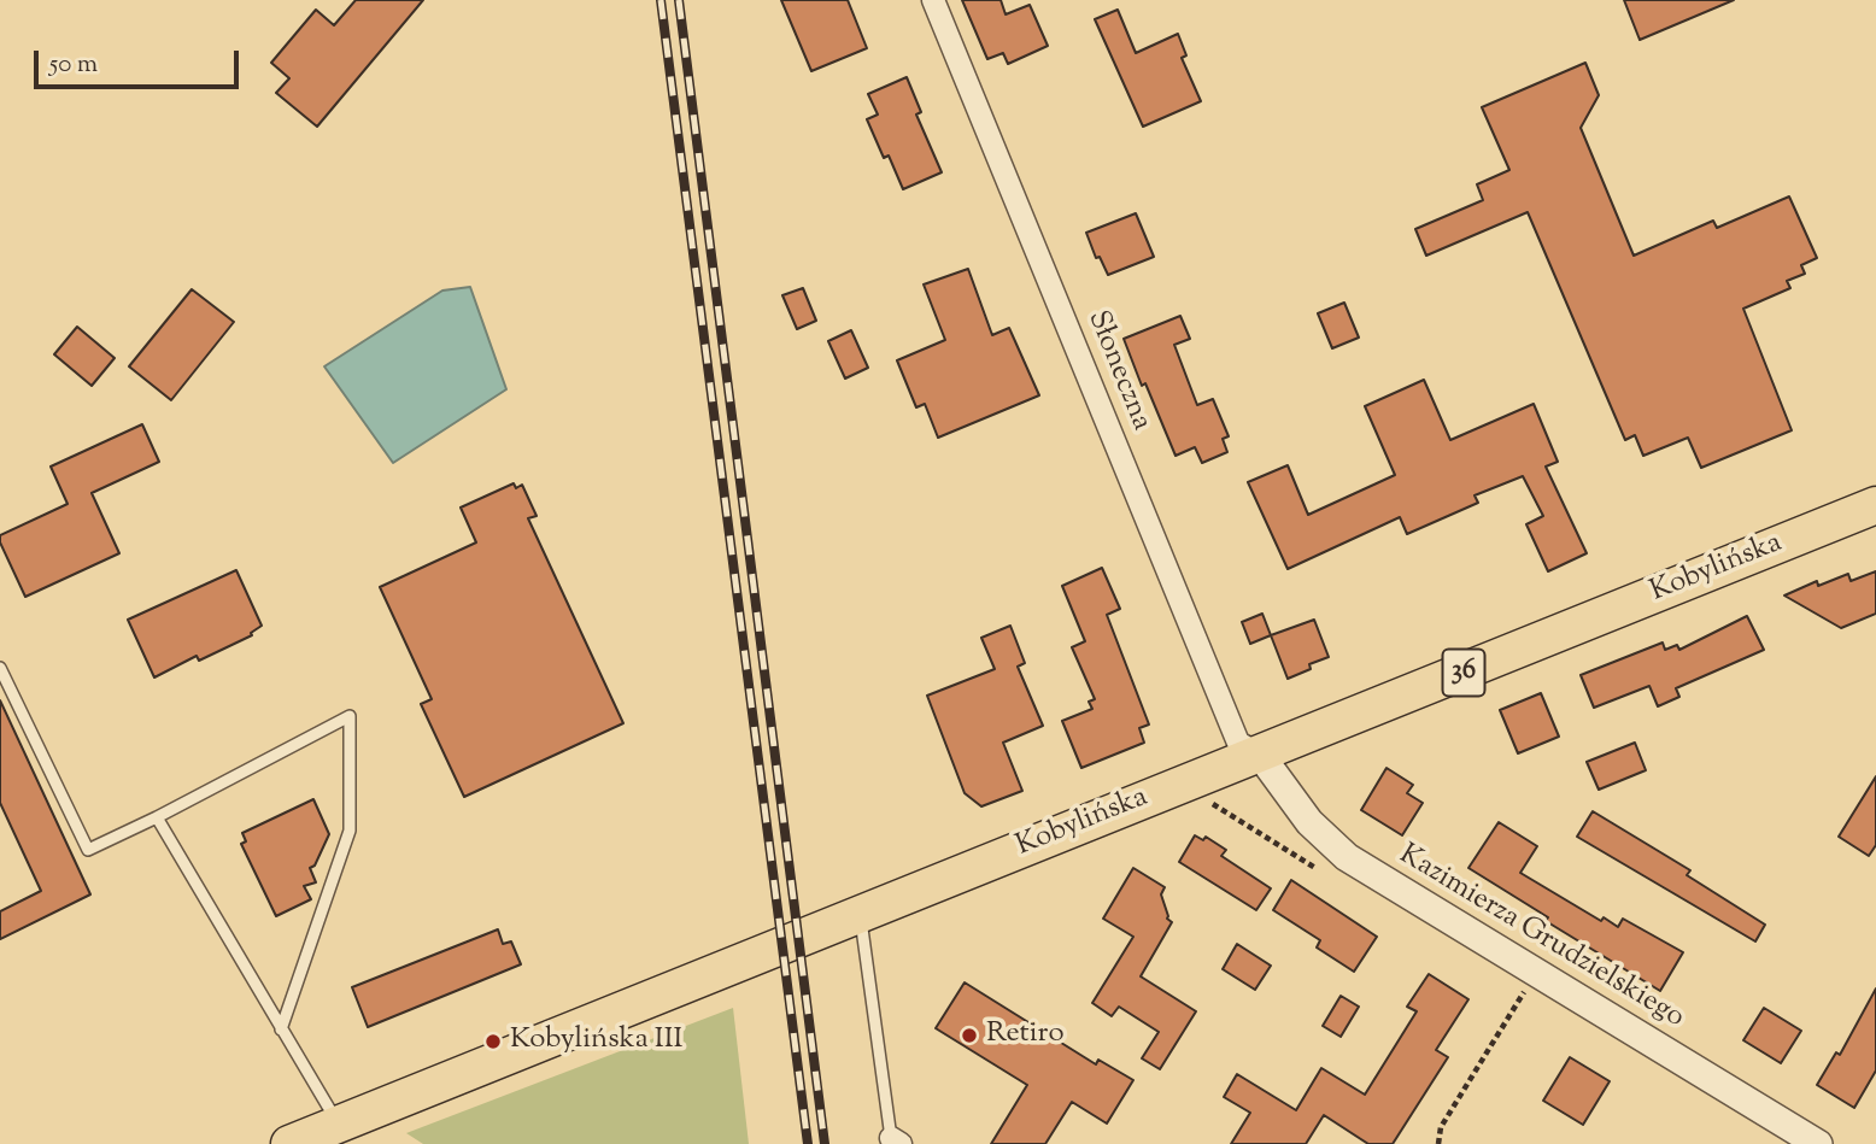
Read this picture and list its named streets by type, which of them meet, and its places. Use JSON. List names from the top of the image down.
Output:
{
  "streets": {
    "main road": ["Kobylińska", "36"],
    "street": ["Słoneczna", "Kazimierza Grudzielskiego"]
  },
  "crossings": [
    ["Słoneczna", "Kobylińska"],
    ["Słoneczna", "Kazimierza Grudzielskiego"],
    ["Kobylińska", "Kazimierza Grudzielskiego"]
  ],
  "places": ["Retiro", "Kobylińska III"],
  "scale_bar": "50 m"
}
